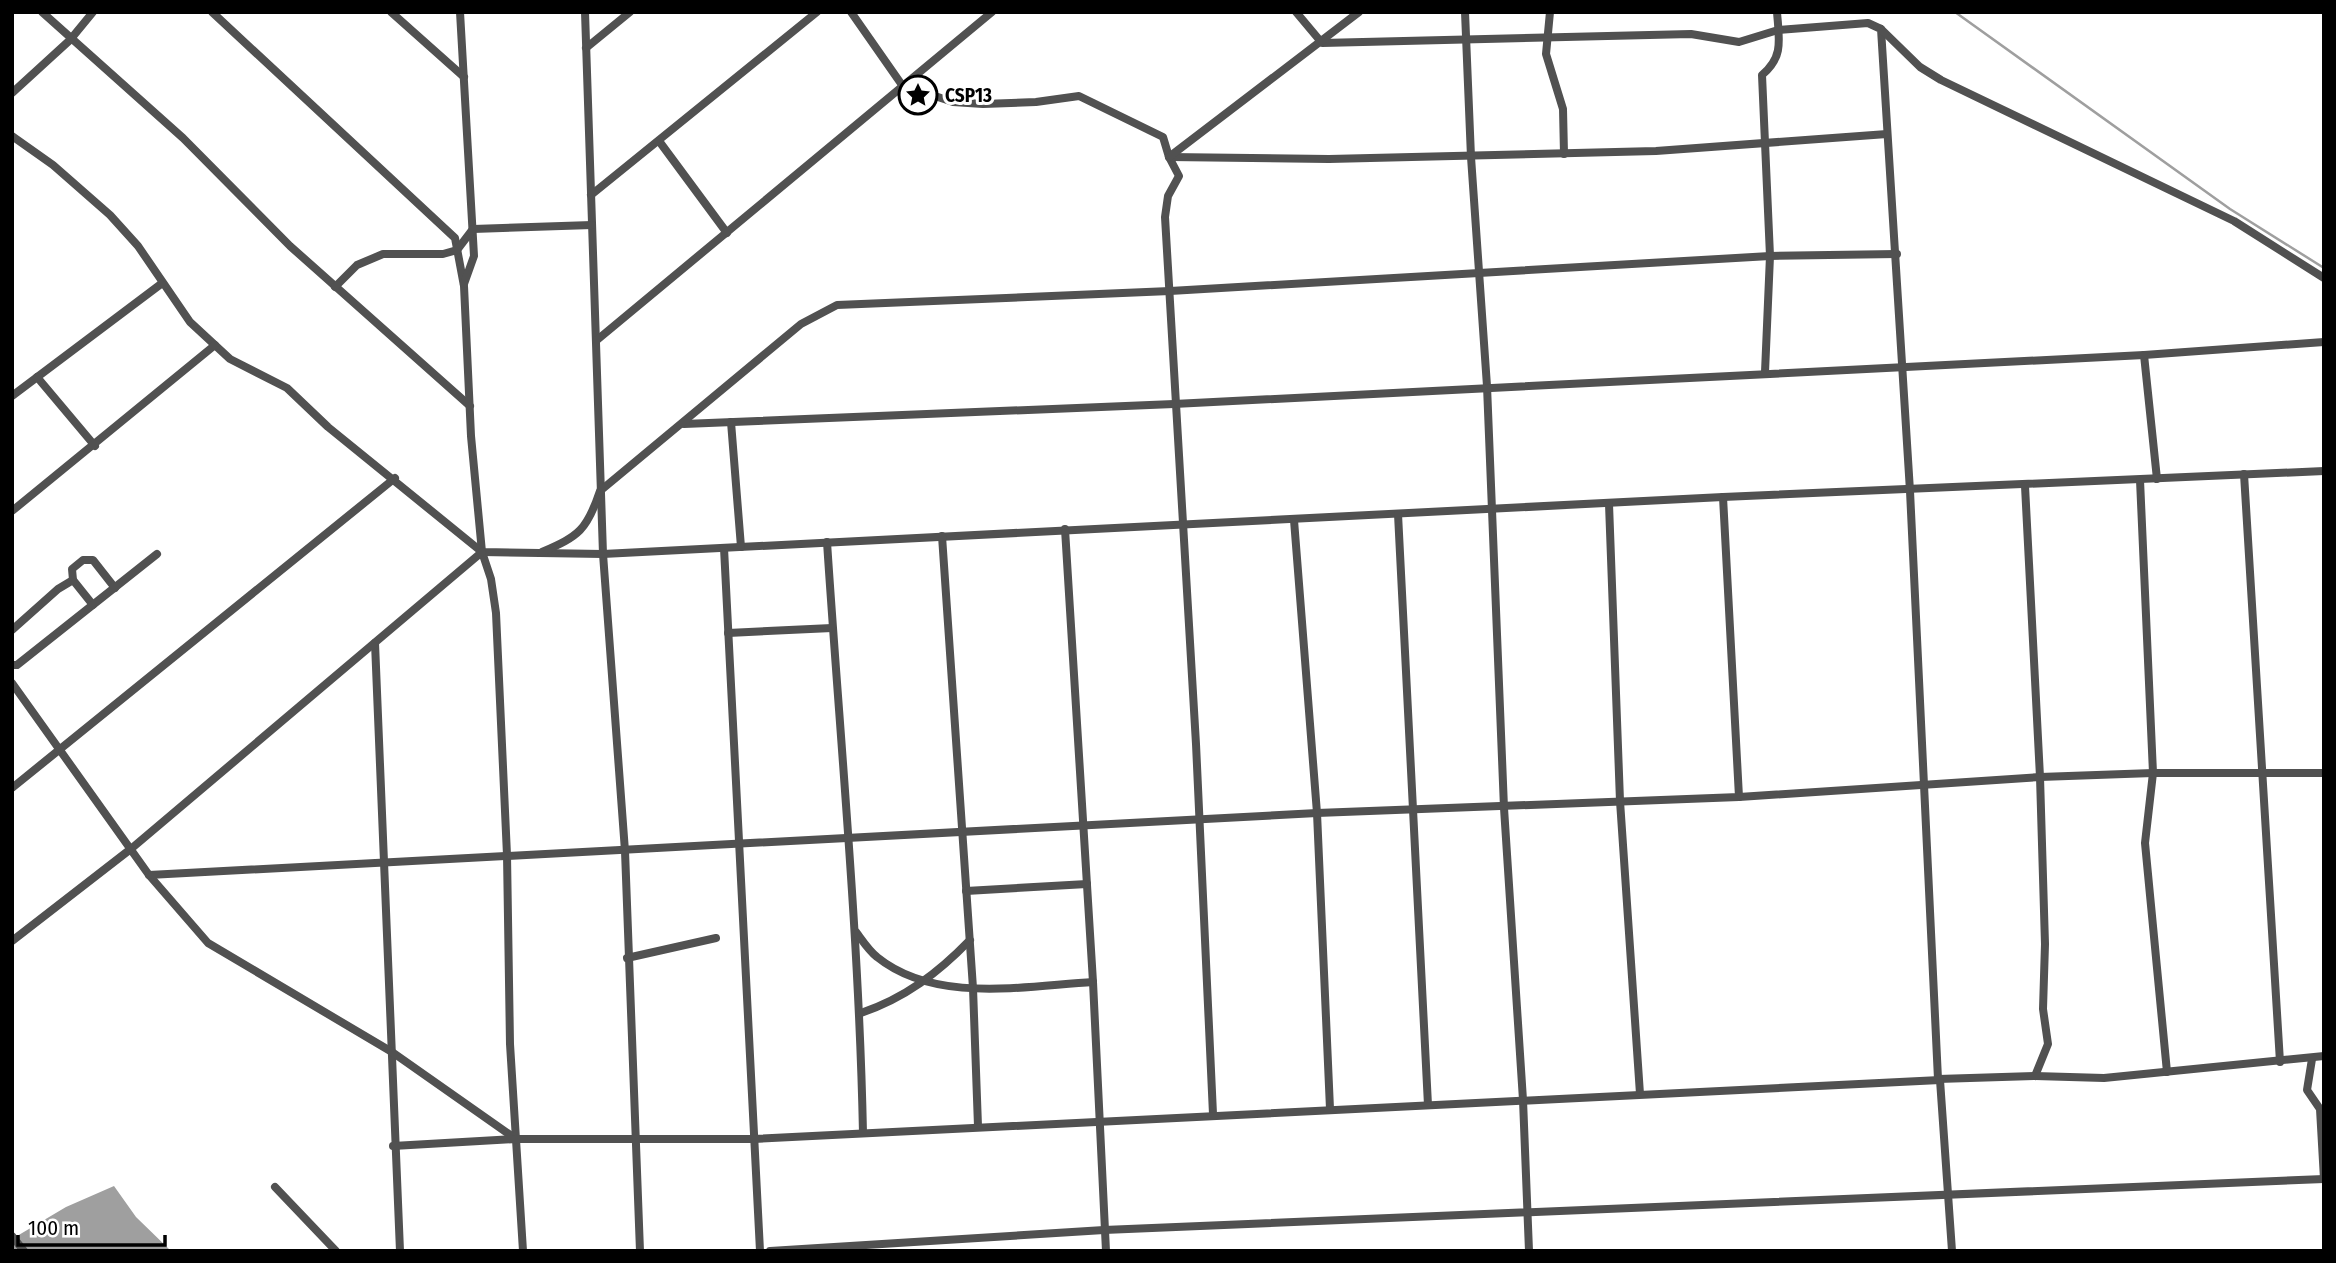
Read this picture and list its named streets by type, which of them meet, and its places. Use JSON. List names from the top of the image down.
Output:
{
  "places": {
    "place": ["CSP13"]
  },
  "scale_bar": "100 m"
}
